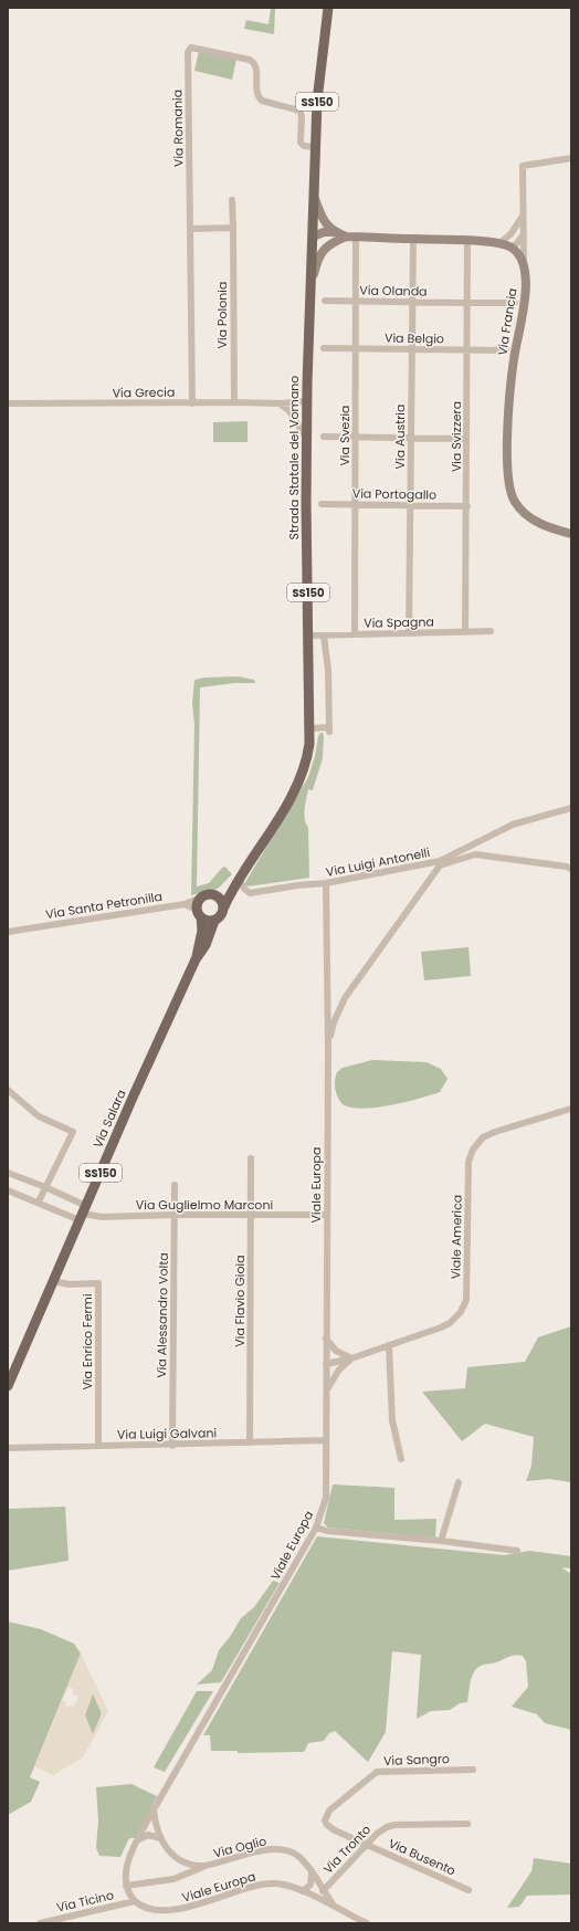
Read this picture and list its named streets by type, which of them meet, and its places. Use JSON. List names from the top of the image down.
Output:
{
  "streets": {
    "main road": [
      "SS150",
      "Via Francia",
      "Strada Statale del Vomano",
      "Via Salara"
    ],
    "street": [
      "Via Romania",
      "Via Olanda",
      "Via Polonia",
      "Via Belgio",
      "Via Grecia",
      "Via Svezia",
      "Via Austria",
      "Via Svizzera",
      "Via Portogallo",
      "Via Spagna",
      "Via Luigi Antonelli",
      "Via Santa Petronilla",
      "Viale Europa",
      "Via Guglielmo Marconi",
      "Viale America",
      "Via Flavio Gioia",
      "Via Alessandro Volta",
      "Via Enrico Fermi",
      "Via Luigi Galvani",
      "Via Sangro",
      "Via Oglio",
      "Via Tronto",
      "Via Busento",
      "Via Ticino"
    ]
  },
  "crossings": [
    ["Via Romania", "Via Grecia"],
    ["Via Romania", "Strada Statale del Vomano"],
    ["Via Olanda", "Via Svezia"],
    ["Via Olanda", "Via Austria"],
    ["Via Olanda", "Via Svizzera"],
    ["Via Polonia", "Via Grecia"],
    ["Via Belgio", "Via Svezia"],
    ["Via Belgio", "Via Austria"],
    ["Via Belgio", "Via Svizzera"],
    ["Via Grecia", "Strada Statale del Vomano"],
    ["Via Svezia", "Via Portogallo"],
    ["Via Svezia", "Via Spagna"],
    ["Via Austria", "Via Portogallo"],
    ["Via Austria", "Via Spagna"],
    ["Via Svizzera", "Via Portogallo"],
    ["Via Svizzera", "Via Spagna"],
    ["Strada Statale del Vomano", "Via Spagna"],
    ["Strada Statale del Vomano", "Via Luigi Antonelli"],
    ["Strada Statale del Vomano", "Via Santa Petronilla"],
    ["Strada Statale del Vomano", "Via Salara"],
    ["Via Luigi Antonelli", "Viale Europa"],
    ["Via Santa Petronilla", "Via Salara"],
    ["Via Salara", "Via Guglielmo Marconi"],
    ["Via Salara", "Via Enrico Fermi"],
    ["Viale Europa", "Via Guglielmo Marconi"],
    ["Viale Europa", "Viale America"],
    ["Viale Europa", "Via Luigi Galvani"],
    ["Viale Europa", "Via Oglio"],
    ["Viale Europa", "Via Ticino"],
    ["Via Guglielmo Marconi", "Via Flavio Gioia"],
    ["Via Guglielmo Marconi", "Via Alessandro Volta"],
    ["Via Flavio Gioia", "Via Luigi Galvani"],
    ["Via Alessandro Volta", "Via Luigi Galvani"],
    ["Via Enrico Fermi", "Via Luigi Galvani"],
    ["Via Sangro", "Via Tronto"],
    ["Via Sangro", "Via Busento"],
    ["Via Oglio", "Via Tronto"],
    ["Via Tronto", "Via Busento"]
  ]
}
